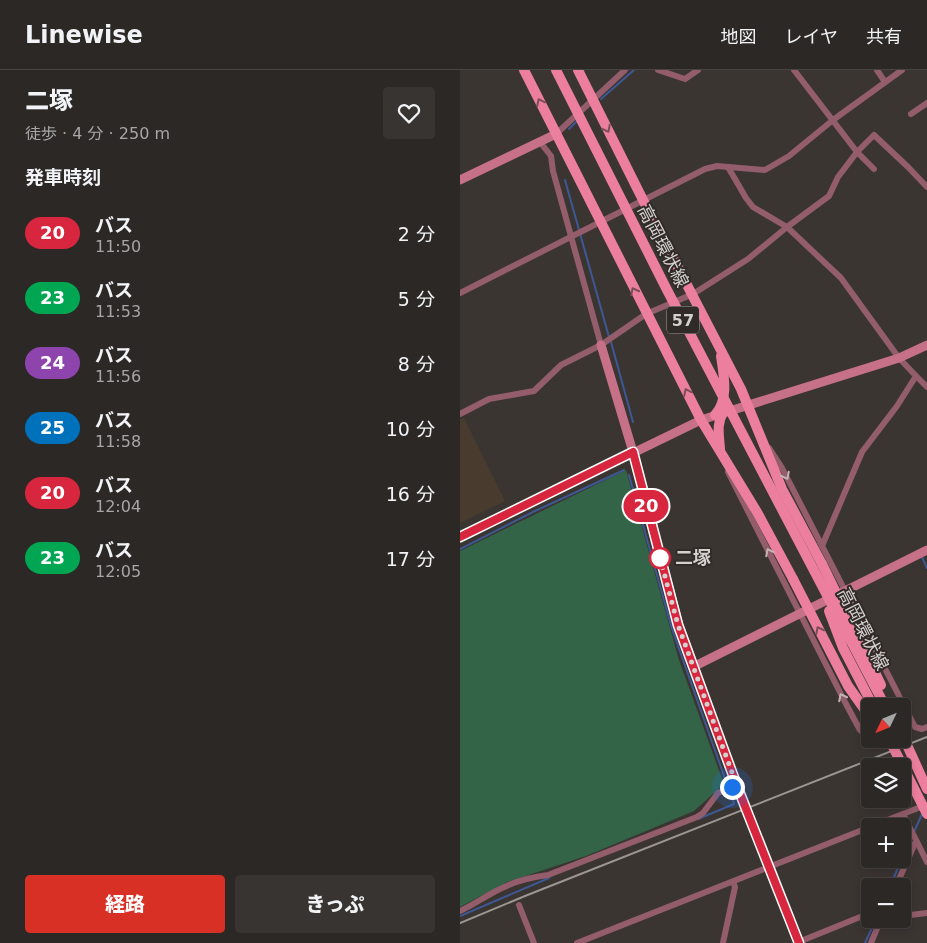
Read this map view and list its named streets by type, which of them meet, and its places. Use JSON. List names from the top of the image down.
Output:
{
  "streets": {
    "main road": ["高岡環状線", "57"]
  },
  "crossings": [
    ["高岡環状線", "57"]
  ],
  "places": ["二塚"],
  "lines": ["bus line 20"],
  "north": "bottom left",
  "page": {
    "header": "Linewise",
    "nav": ["地図", "レイヤ", "共有"],
    "heading": [
      ["二塚", "徒歩 · 4 分 · 250 m"],
      "発車時刻"
    ],
    "on_map": "20",
    "list": [
      {
        "mark": "20",
        "name": "バス",
        "note": "11:50",
        "value": "2 分"
      },
      {
        "mark": "23",
        "name": "バス",
        "note": "11:53",
        "value": "5 分"
      },
      {
        "mark": "24",
        "name": "バス",
        "note": "11:56",
        "value": "8 分"
      },
      {
        "mark": "25",
        "name": "バス",
        "note": "11:58",
        "value": "10 分"
      },
      {
        "mark": "20",
        "name": "バス",
        "note": "12:04",
        "value": "16 分"
      },
      {
        "mark": "23",
        "name": "バス",
        "note": "12:05",
        "value": "17 分"
      }
    ],
    "map_buttons": ["+", "−"],
    "buttons": ["経路", "きっぷ"]
  }
}
